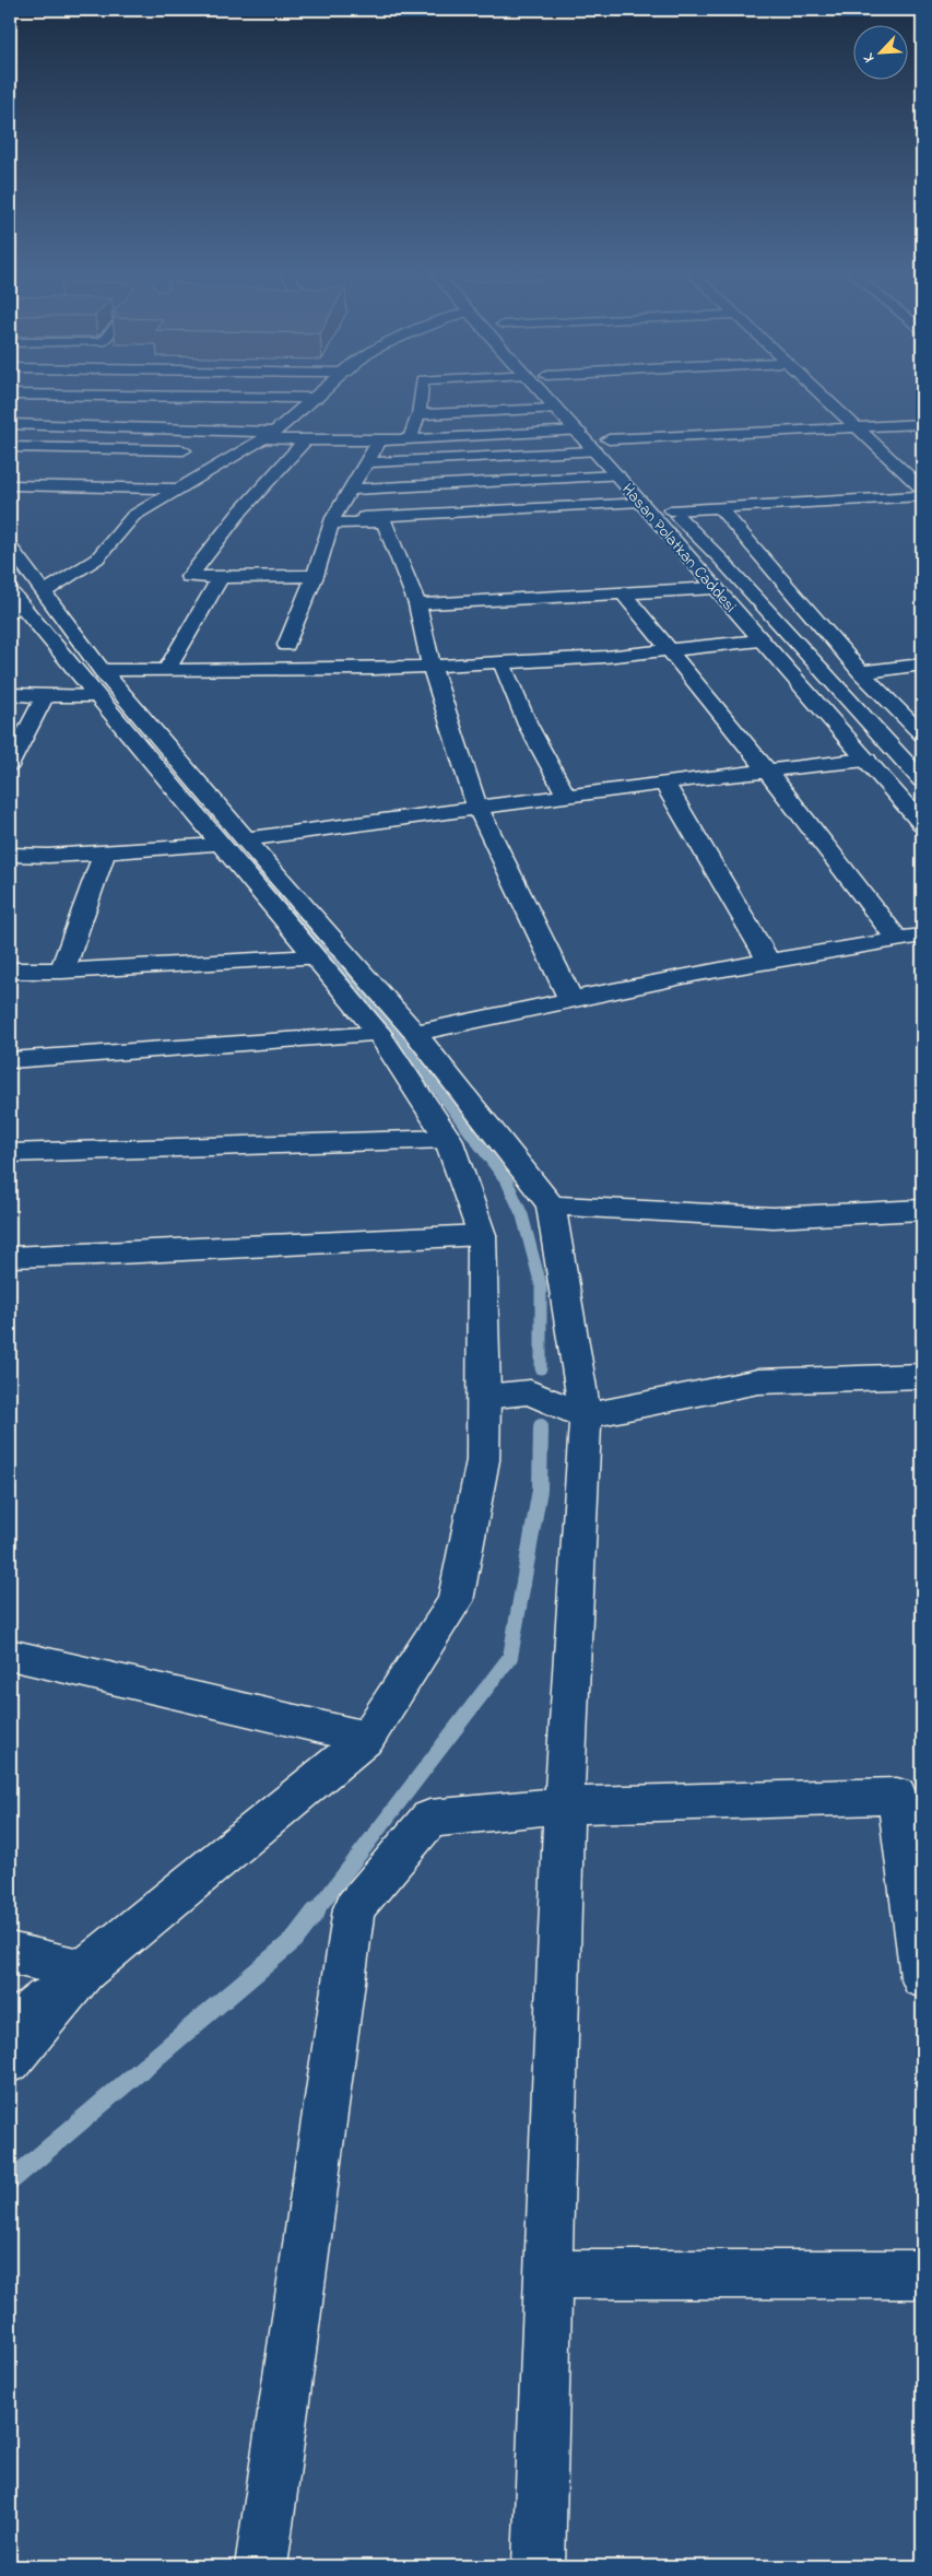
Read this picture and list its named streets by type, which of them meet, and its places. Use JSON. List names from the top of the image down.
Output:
{
  "streets": {
    "street": ["Hasan Polatkan Caddesi"]
  },
  "north": "bottom left"
}
